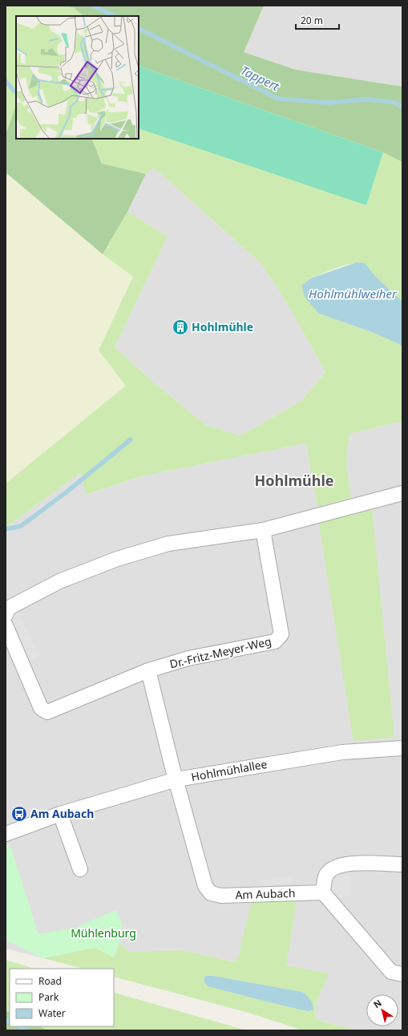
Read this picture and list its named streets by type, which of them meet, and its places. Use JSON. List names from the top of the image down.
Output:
{
  "streets": {
    "street": ["Dr.-Fritz-Meyer-Weg", "Hohlmühlallee", "Am Aubach"]
  },
  "crossings": [
    ["Hohlmühlallee", "Am Aubach"]
  ],
  "districts": ["Hohlmühle"],
  "water": ["Tappert", "Hohlmühlweiher"],
  "parks": ["Mühlenburg"],
  "places": {
    "building": ["Hohlmühle"],
    "bus stop": ["Am Aubach"]
  },
  "legend": ["Road", "Park", "Water"],
  "scale_bar": "20 m",
  "north": "top left"
}
